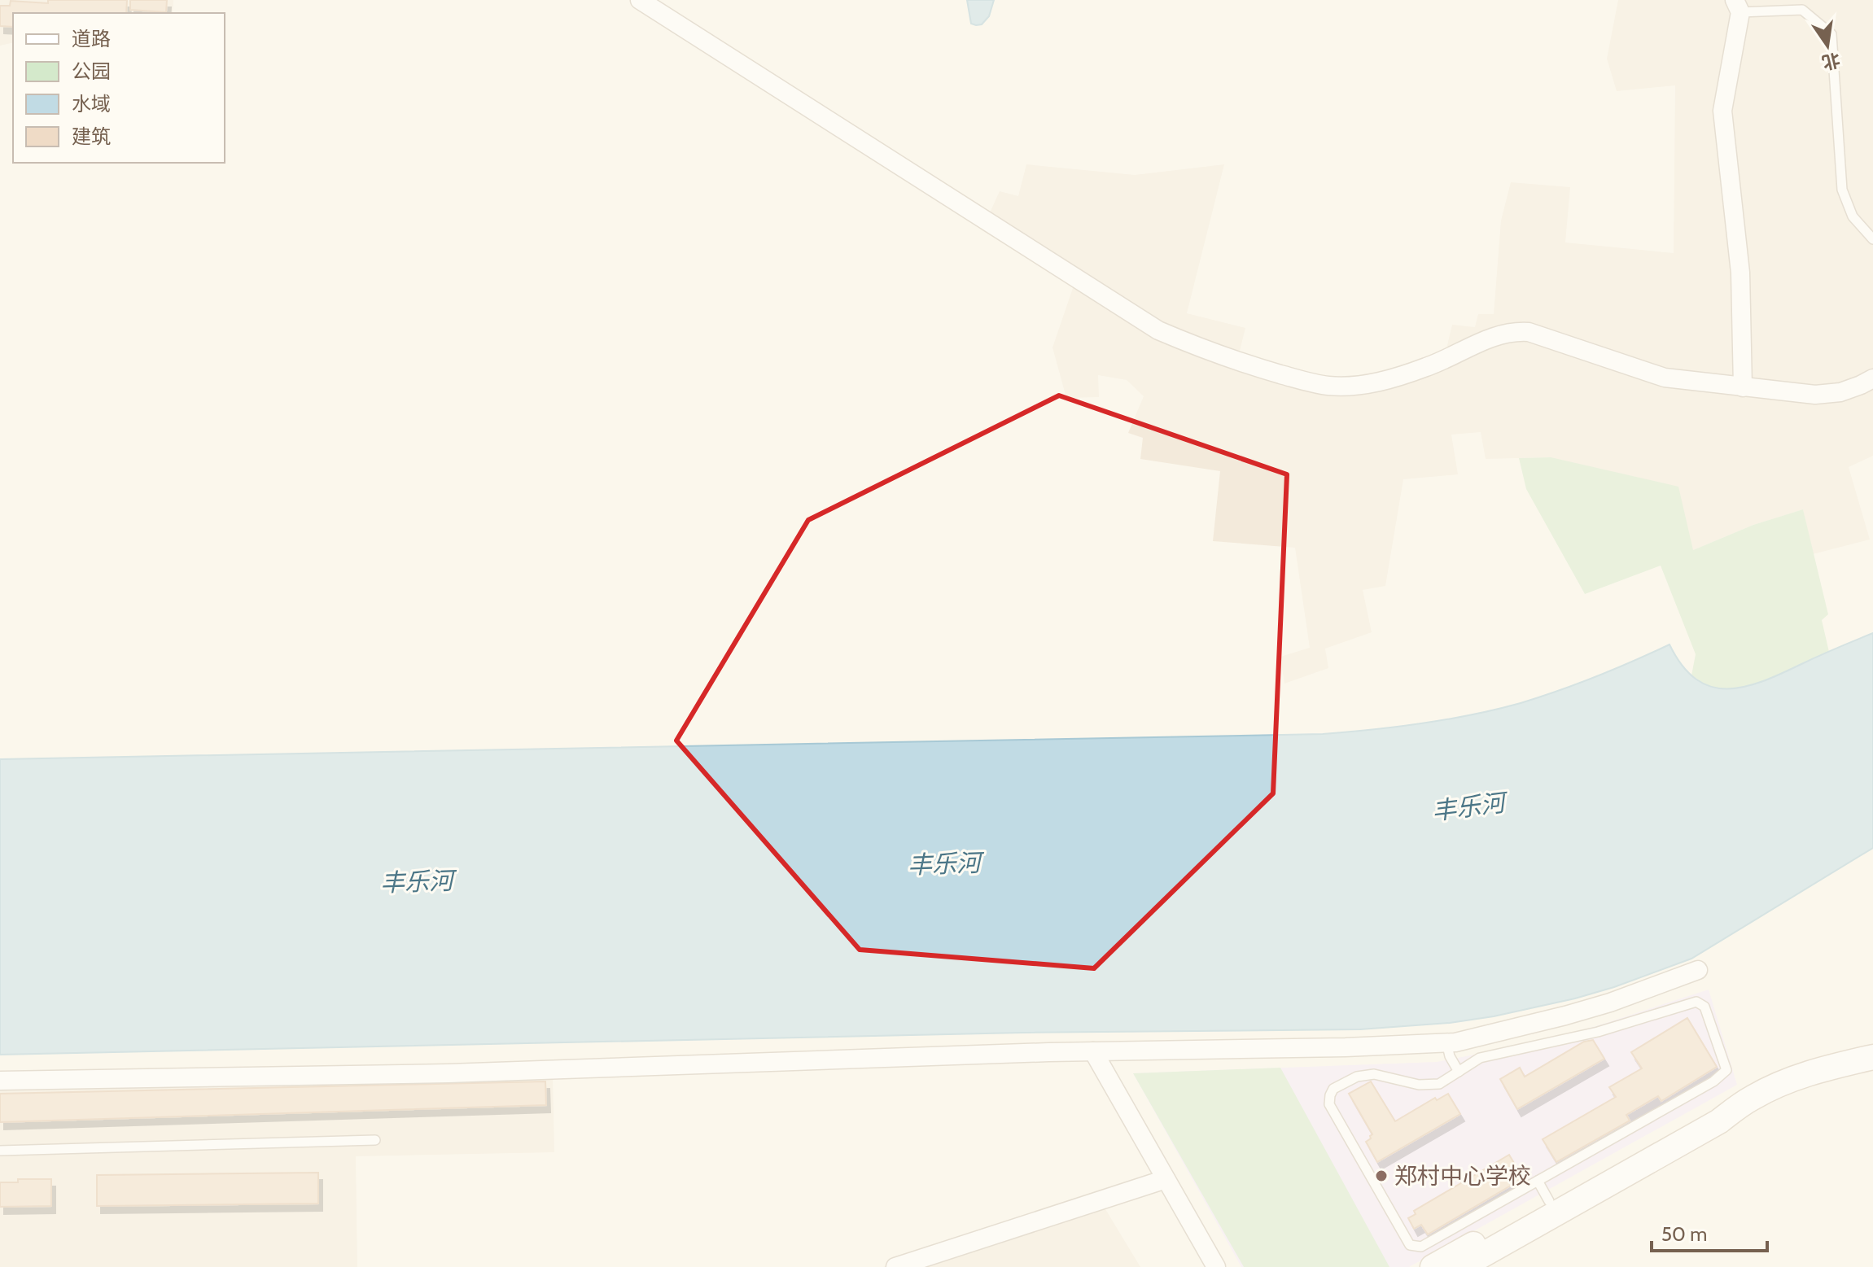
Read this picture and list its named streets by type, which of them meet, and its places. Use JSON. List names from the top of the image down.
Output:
{
  "water": ["丰乐河"],
  "places": ["郑村中心学校"],
  "legend": [
    "道路",
    "公园",
    "水域",
    "建筑"
  ],
  "scale_bar": "50 m",
  "north": "bottom"
}
